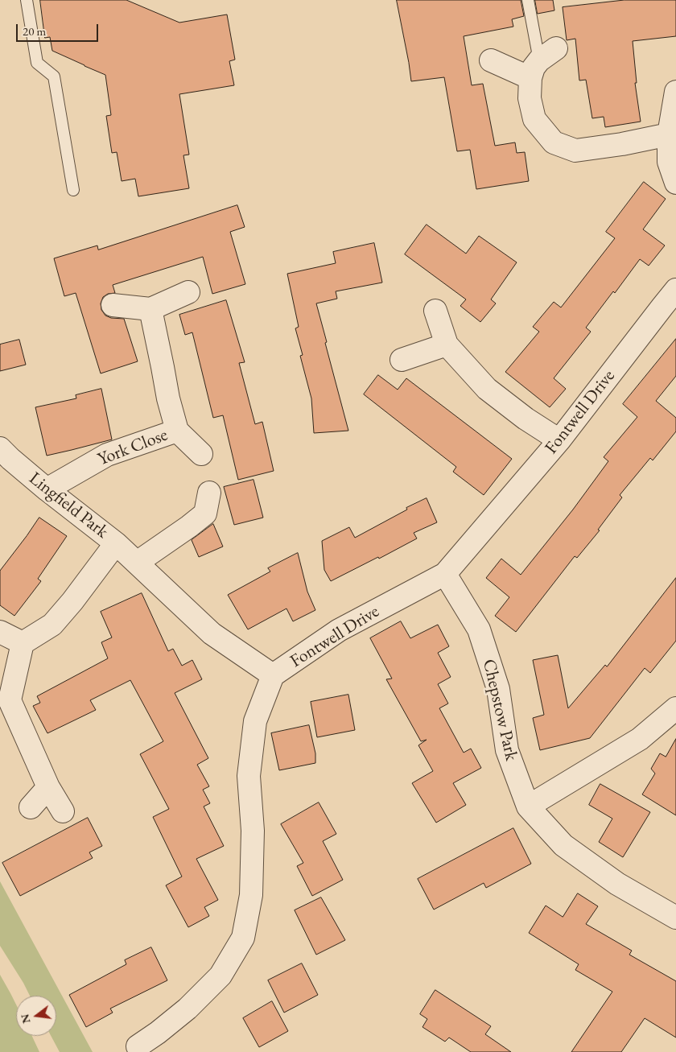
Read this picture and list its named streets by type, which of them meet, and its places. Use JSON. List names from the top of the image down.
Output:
{
  "streets": {
    "street": [
      "Fontwell Drive",
      "York Close",
      "Lingfield Park",
      "Chepstow Park"
    ]
  },
  "crossings": [
    ["Fontwell Drive", "Lingfield Park"],
    ["Fontwell Drive", "Chepstow Park"],
    ["York Close", "Lingfield Park"]
  ],
  "scale_bar": "20 m",
  "north": "left"
}
